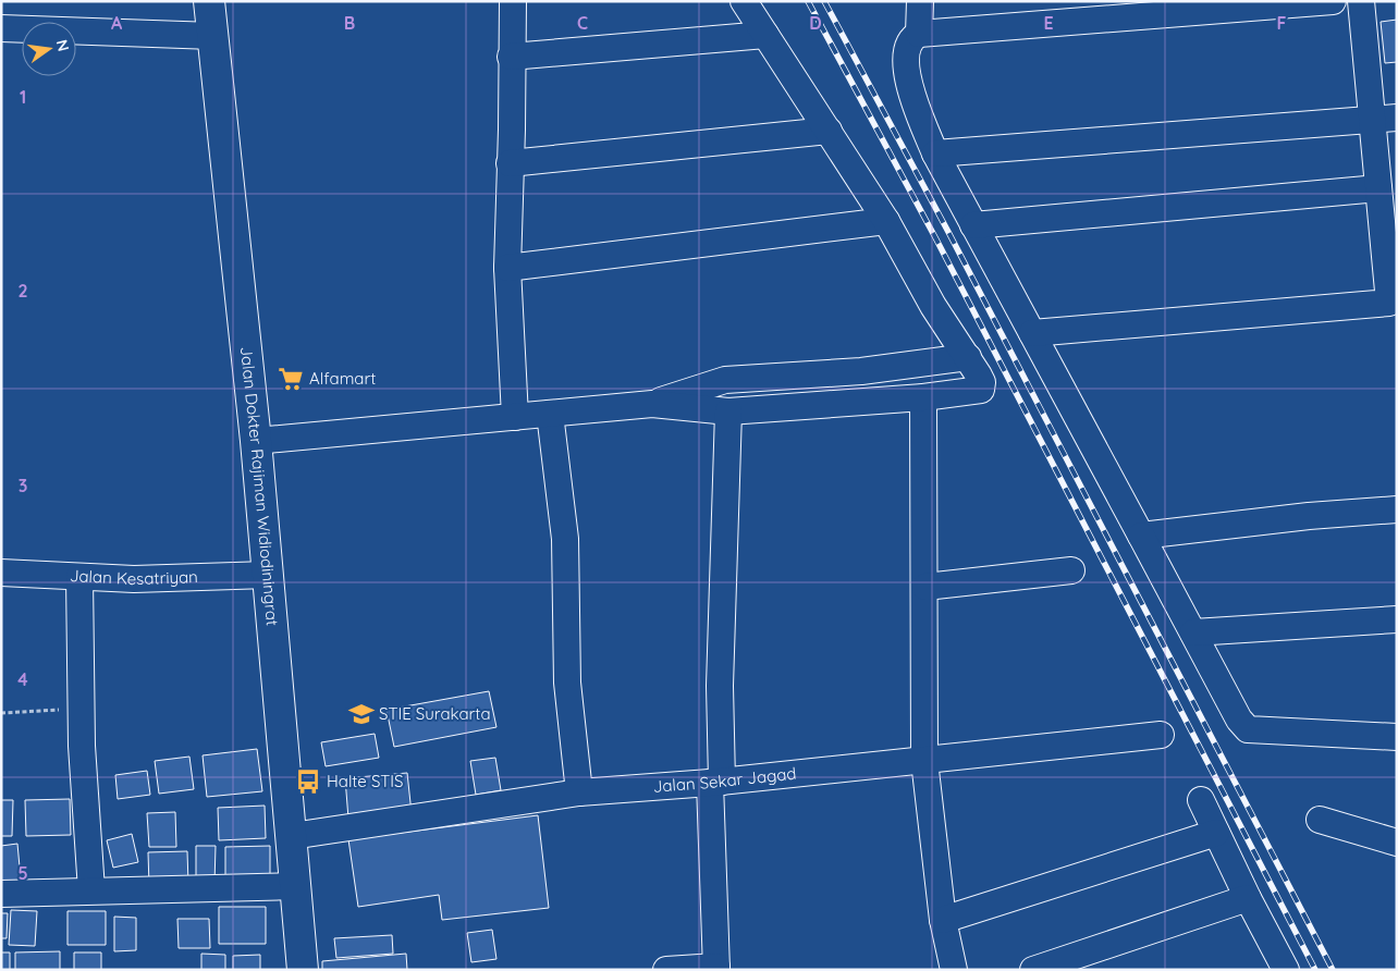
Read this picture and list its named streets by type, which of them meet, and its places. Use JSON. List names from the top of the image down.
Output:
{
  "streets": {
    "main road": ["Jalan Dokter Rajiman Widiodiningrat"],
    "street": ["Jalan Kesatriyan", "Jalan Sekar Jagad"]
  },
  "crossings": [
    ["Jalan Dokter Rajiman Widiodiningrat", "Jalan Kesatriyan"],
    ["Jalan Dokter Rajiman Widiodiningrat", "Jalan Sekar Jagad"]
  ],
  "places": {
    "supermarket": ["Alfamart"],
    "school or university": ["STIE Surakarta"],
    "bus stop": ["Halte STIS"]
  },
  "north": "right",
  "grid": {
    "columns": [
      "A",
      "B",
      "C",
      "D",
      "E",
      "F"
    ],
    "rows": [
      "1",
      "2",
      "3",
      "4",
      "5"
    ]
  }
}
